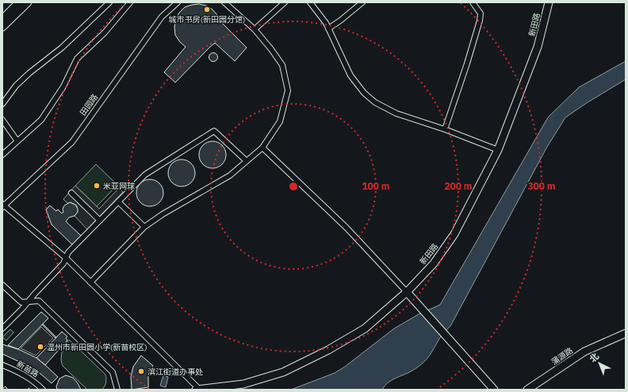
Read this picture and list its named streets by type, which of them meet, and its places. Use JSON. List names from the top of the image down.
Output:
{
  "streets": {
    "street": [
      "新田路",
      "田园路",
      "蒲源路",
      "新苗路"
    ]
  },
  "places": [
    "城市书房(新田园分馆)",
    "米亚网球",
    "温州市新田园小学(新苗校区)",
    "滨江街道办事处"
  ],
  "north": "top left",
  "rings": ["100 m", "200 m", "300 m"]
}
